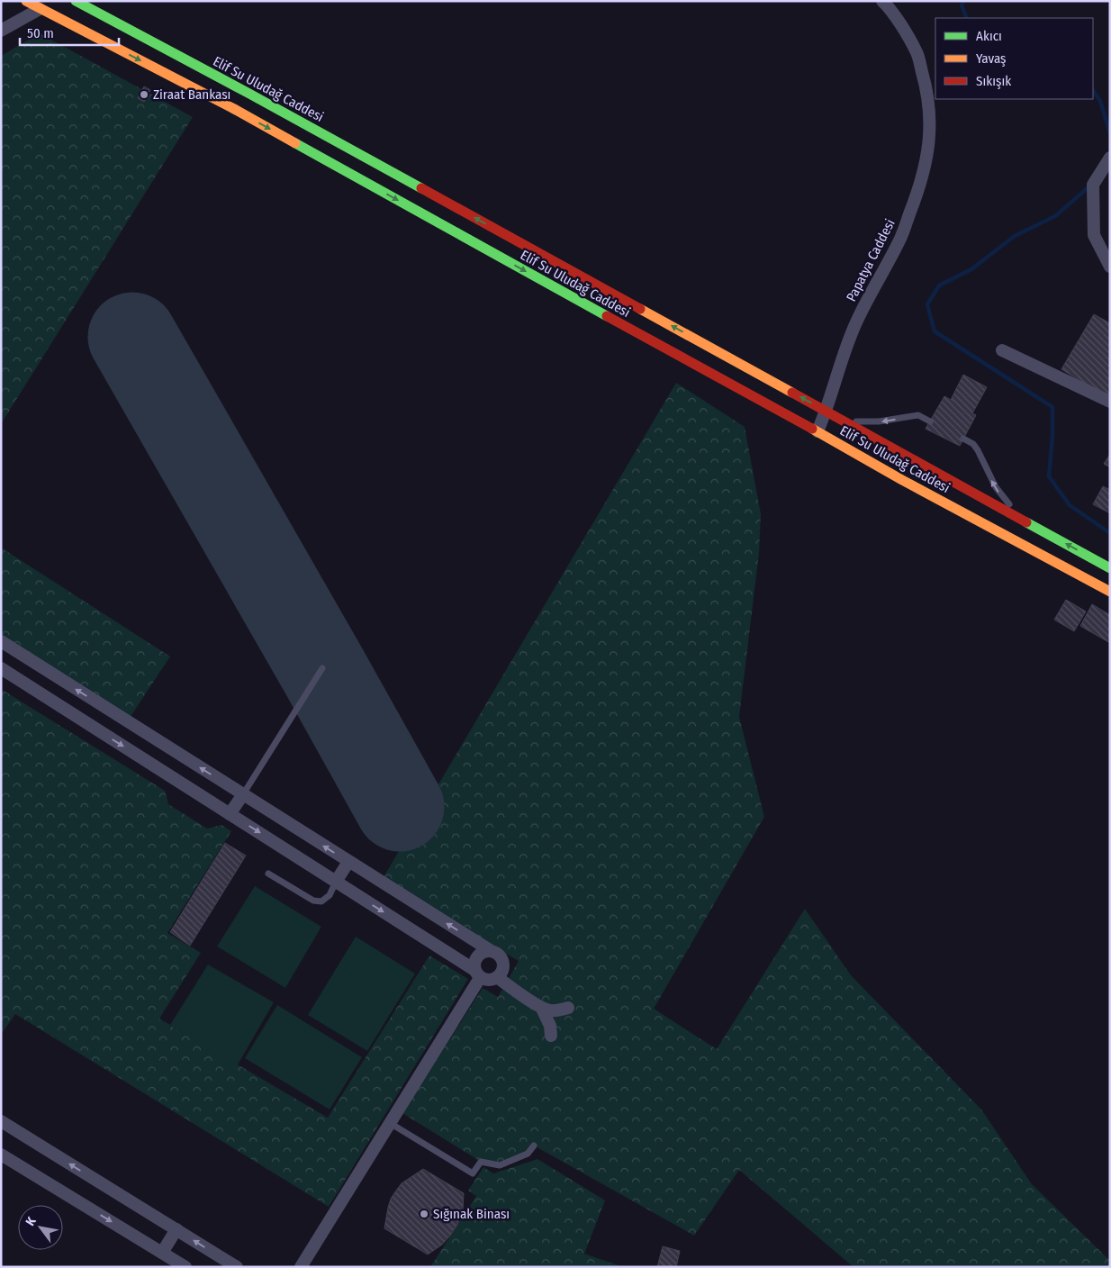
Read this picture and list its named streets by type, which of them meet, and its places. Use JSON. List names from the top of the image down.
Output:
{
  "streets": {
    "main road": ["Elif Su Uludağ Caddesi"],
    "street": ["Papatya Caddesi"]
  },
  "crossings": [
    ["Elif Su Uludağ Caddesi", "Papatya Caddesi"]
  ],
  "places": ["Ziraat Bankası", "Sığınak Binası"],
  "legend": ["Akıcı", "Yavaş", "Sıkışık"],
  "scale_bar": "50 m",
  "north": "top left"
}
